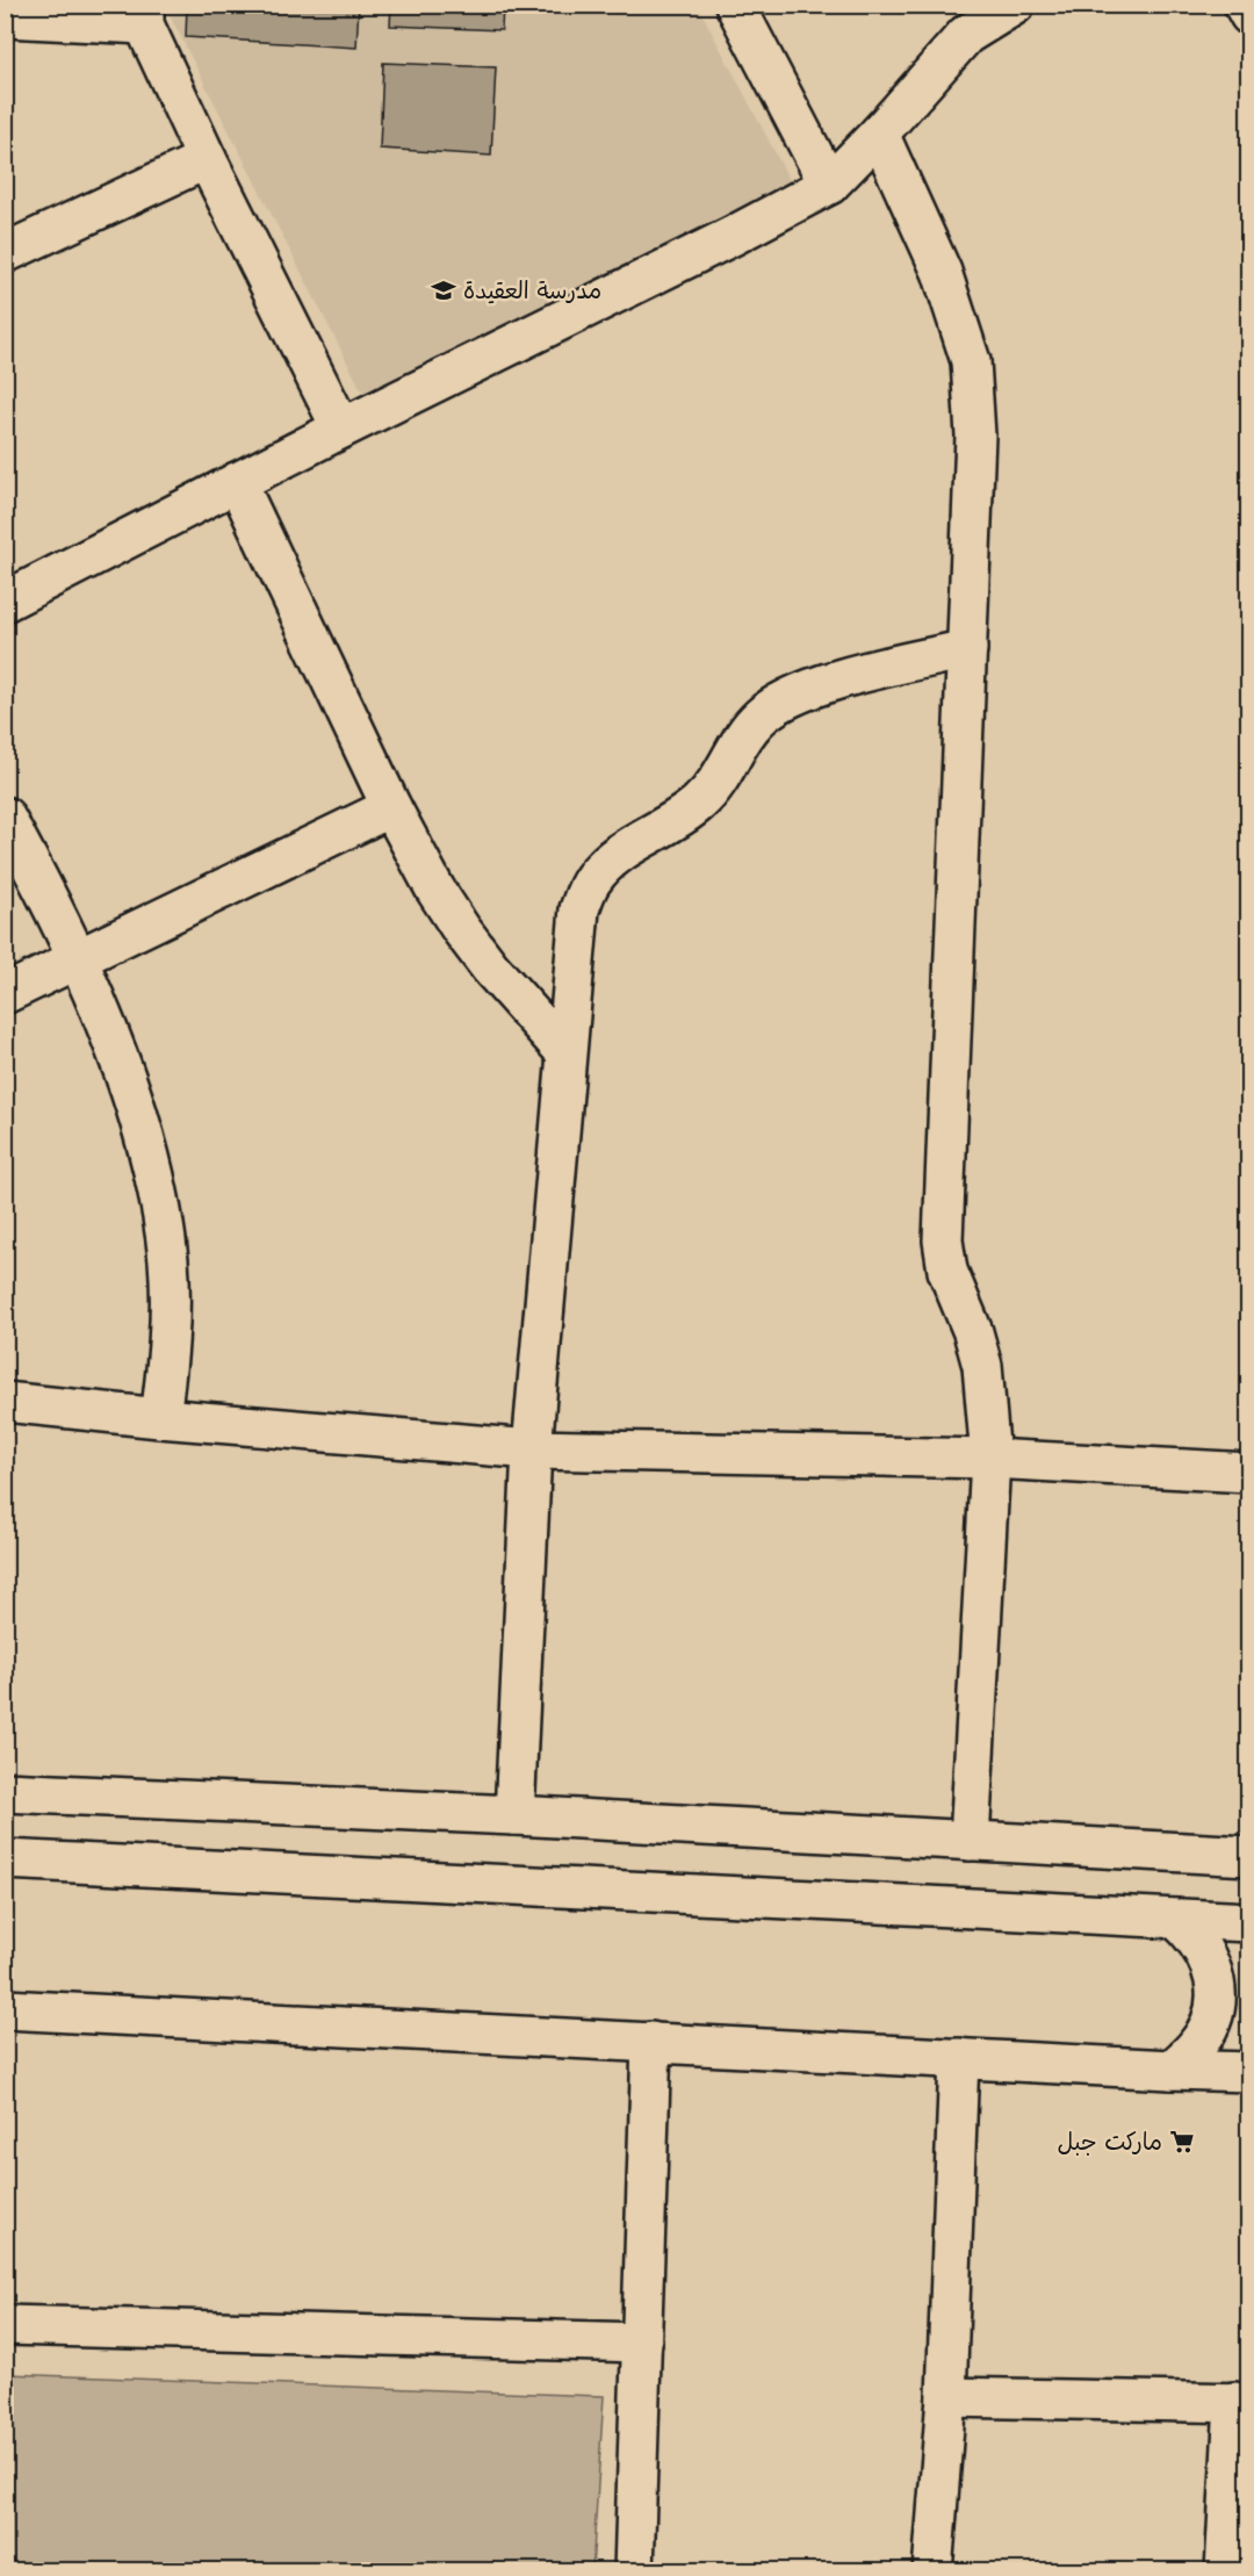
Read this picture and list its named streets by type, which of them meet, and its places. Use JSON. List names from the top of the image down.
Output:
{
  "places": {
    "school or university": ["مدرسة العقيدة"],
    "supermarket": ["ماركت جبل"]
  }
}
